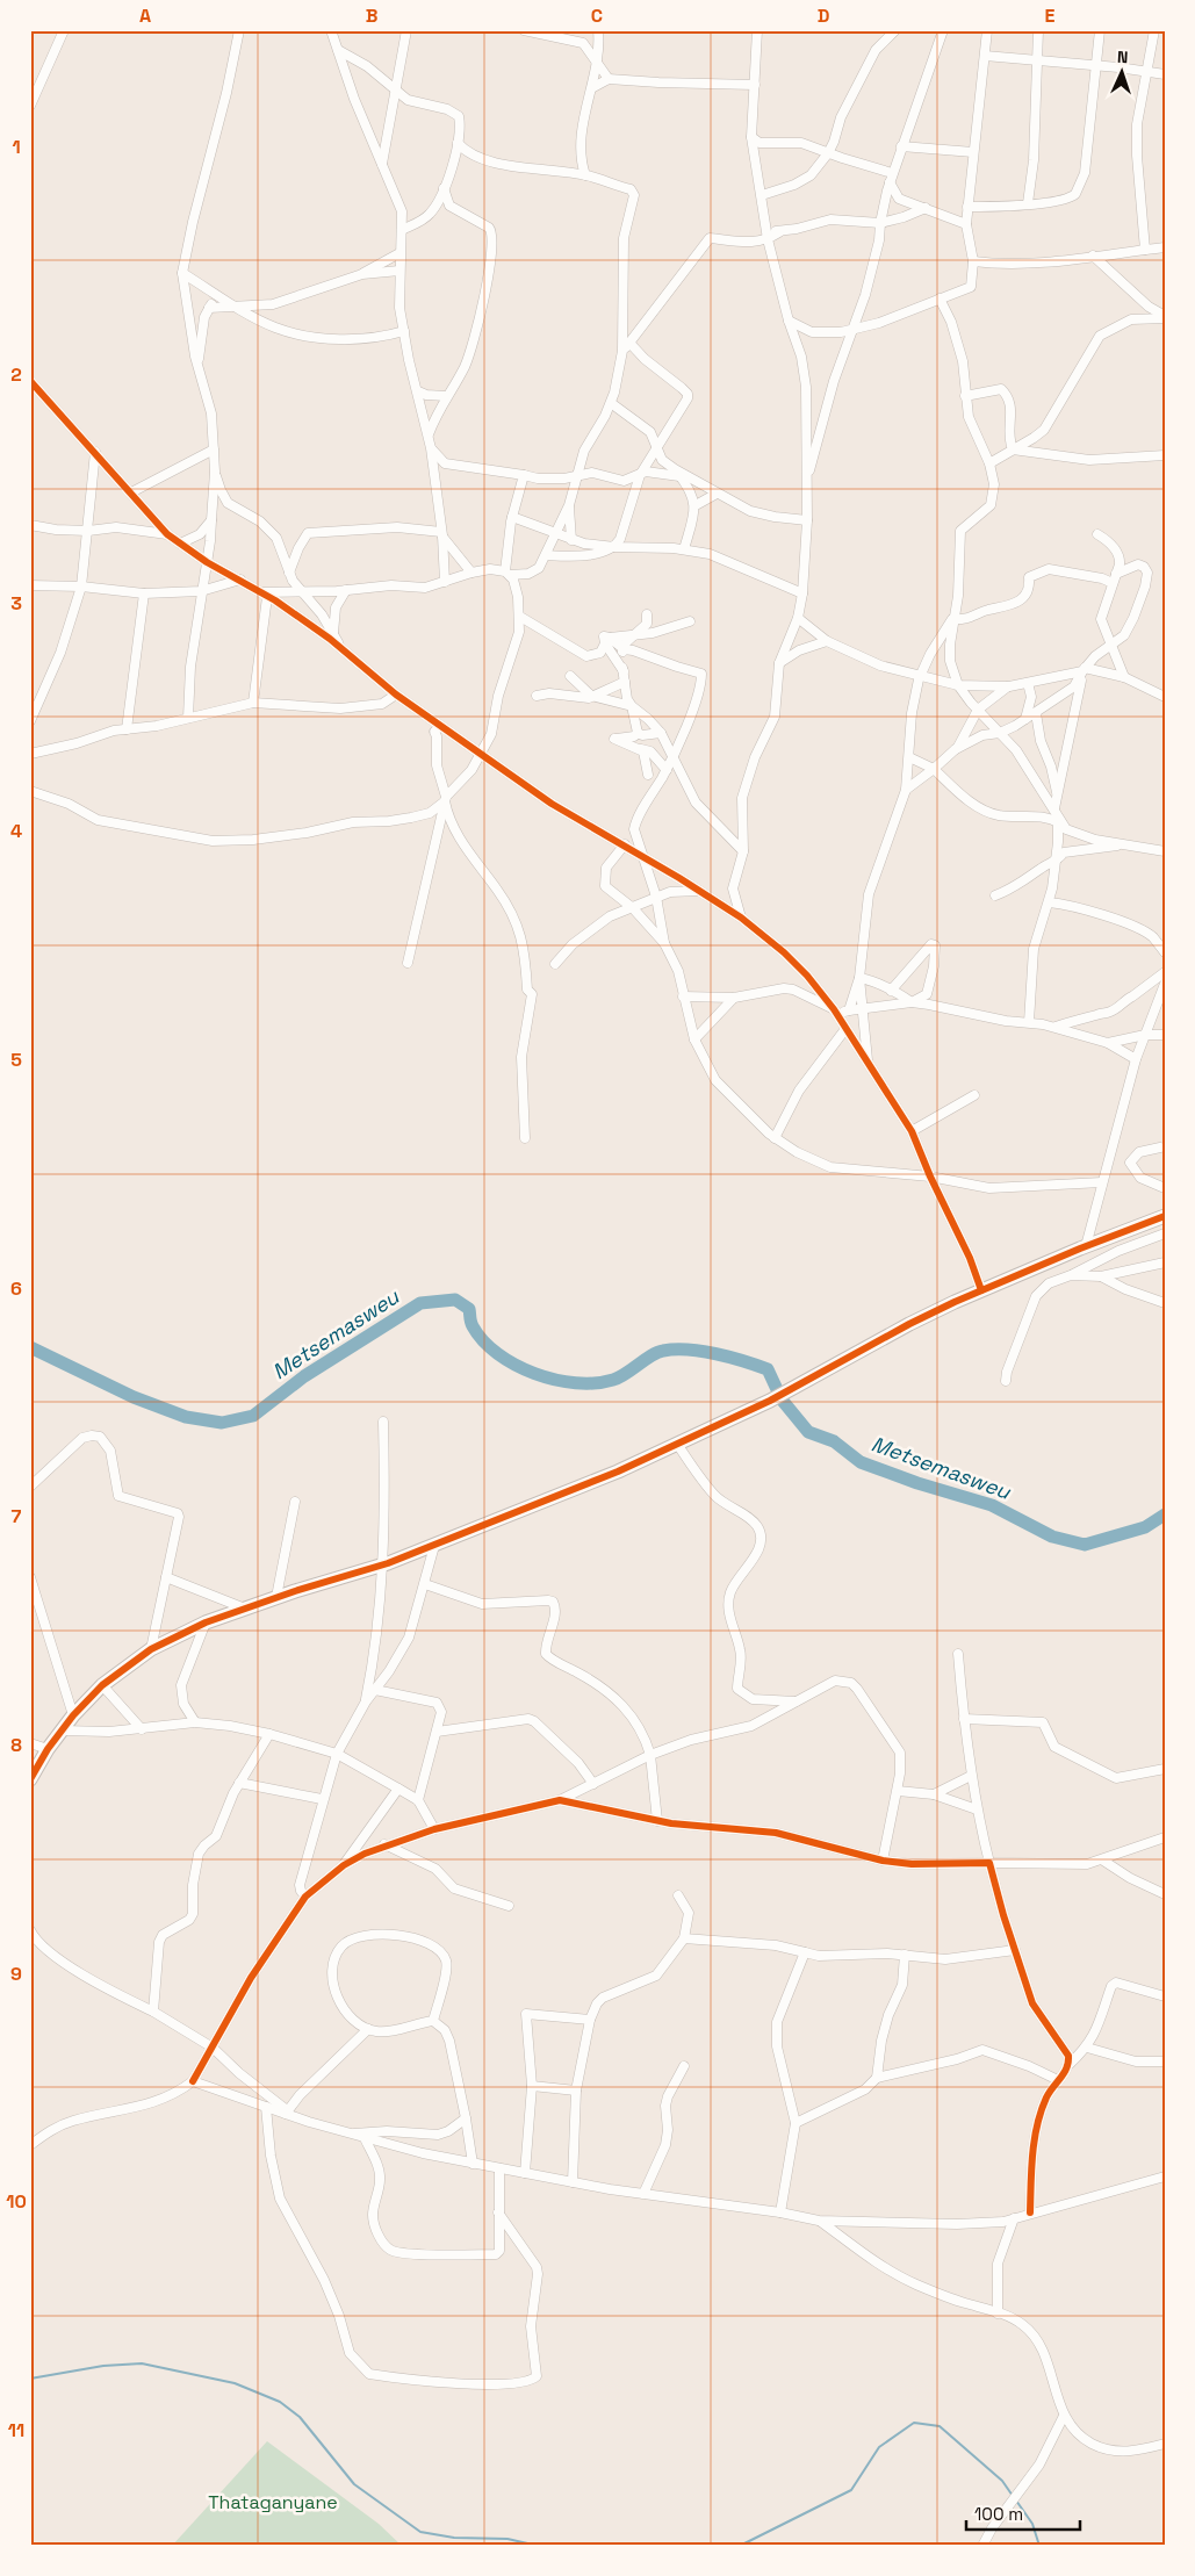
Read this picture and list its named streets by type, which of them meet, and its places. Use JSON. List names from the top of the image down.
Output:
{
  "water": ["Metsemasweu"],
  "parks": ["Thataganyane"],
  "scale_bar": "100 m",
  "north": "top",
  "grid": {
    "columns": [
      "A",
      "B",
      "C",
      "D",
      "E"
    ],
    "rows": [
      "1",
      "2",
      "3",
      "4",
      "5",
      "6",
      "7",
      "8",
      "9",
      "10",
      "11"
    ]
  }
}
